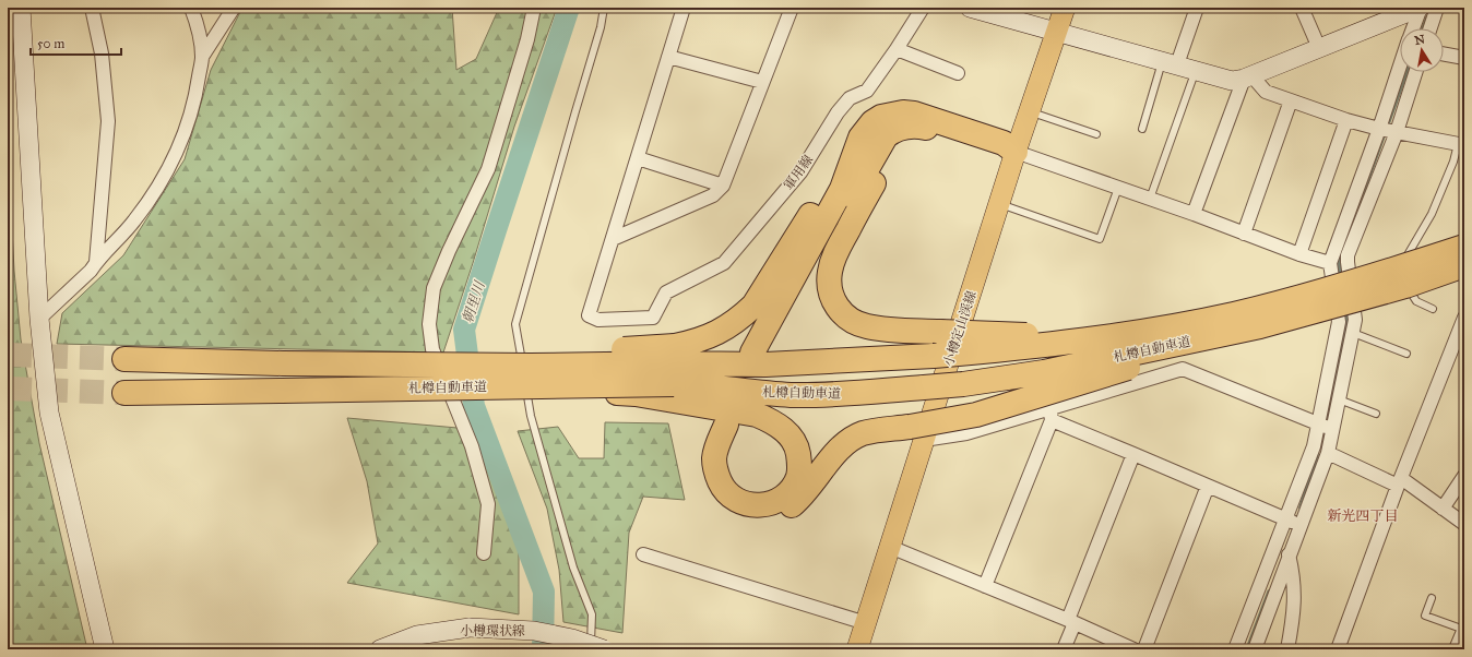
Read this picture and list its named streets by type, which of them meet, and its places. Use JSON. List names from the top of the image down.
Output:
{
  "streets": {
    "highway": ["札樽自動車道"],
    "main road": ["小樽定山渓線"],
    "street": ["軍用線", "小樽環状線"]
  },
  "districts": ["新光四丁目"],
  "water": ["朝里川"],
  "scale_bar": "50 m",
  "north": "top"
}
